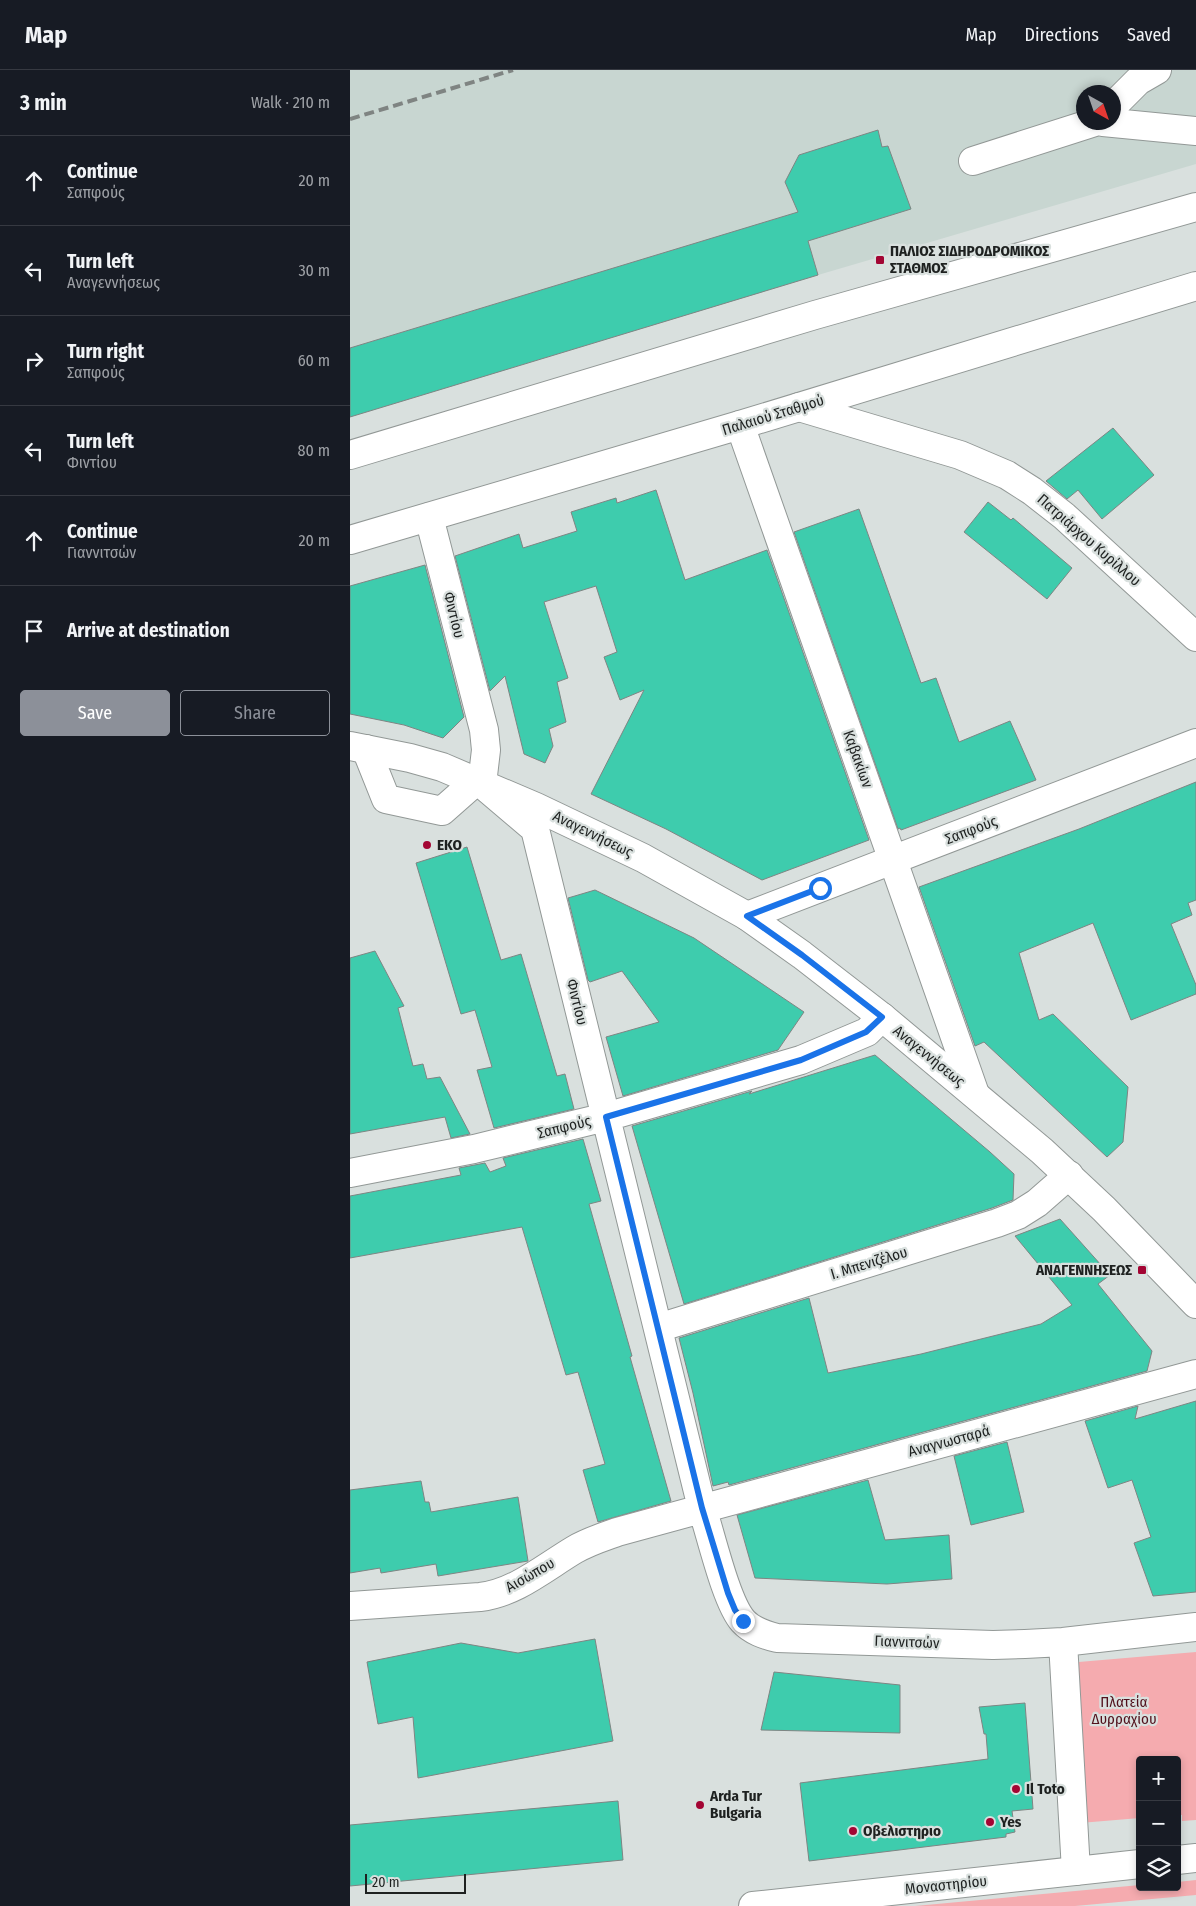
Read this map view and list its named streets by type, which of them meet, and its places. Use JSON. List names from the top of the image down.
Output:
{
  "streets": {
    "main road": [
      "Παλαιού Σταθμού",
      "Πατριάρχου Κυρίλλου",
      "Φιντίου",
      "Καβακίων",
      "Σαπφούς",
      "Αναγεννήσεως",
      "Ι. Μπενιζέλου",
      "Αναγνωσταρά",
      "Αισώπου",
      "Γιαννιτσών",
      "Μοναστηρίου"
    ]
  },
  "crossings": [
    ["Παλαιού Σταθμού", "Πατριάρχου Κυρίλλου"],
    ["Παλαιού Σταθμού", "Φιντίου"],
    ["Παλαιού Σταθμού", "Καβακίων"],
    ["Φιντίου", "Σαπφούς"],
    ["Φιντίου", "Αναγεννήσεως"],
    ["Φιντίου", "Ι. Μπενιζέλου"],
    ["Φιντίου", "Αναγνωσταρά"],
    ["Φιντίου", "Αισώπου"],
    ["Φιντίου", "Γιαννιτσών"],
    ["Καβακίων", "Σαπφούς"],
    ["Καβακίων", "Αναγεννήσεως"],
    ["Σαπφούς", "Αναγεννήσεως"],
    ["Αναγεννήσεως", "Ι. Μπενιζέλου"],
    ["Αναγνωσταρά", "Αισώπου"],
    ["Αναγνωσταρά", "Γιαννιτσών"],
    ["Αισώπου", "Γιαννιτσών"]
  ],
  "parks": ["Πλατεία Δυρραχίου"],
  "places": {
    "transit": ["ΠΑΛΙΟΣ ΣΙΔΗΡΟΔΡΟΜΙΚΟΣ ΣΤΑΘΜΟΣ", "ΑΝΑΓΕΝΝΗΣΕΩΣ"],
    "other": [
      "EKO",
      "Il Toto",
      "Arda Tur Bulgaria",
      "Yes",
      "Οβελιστηριο"
    ]
  },
  "scale_bar": "20 m",
  "north": "bottom right",
  "page": {
    "header": "Map",
    "nav": ["Map", "Directions", "Saved"],
    "heading": ["3 min", "Walk · 210 m"],
    "list": [
      ["Continue", "Σαπφούς", "20 m"],
      ["Turn left", "Αναγεννήσεως", "30 m"],
      ["Turn right", "Σαπφούς", "60 m"],
      ["Turn left", "Φιντίου", "80 m"],
      ["Continue", "Γιαννιτσών", "20 m"],
      "Arrive at destination"
    ],
    "buttons": ["Save", "Share"],
    "map_buttons": ["+", "−"],
    "scale": "20 m"
  }
}
